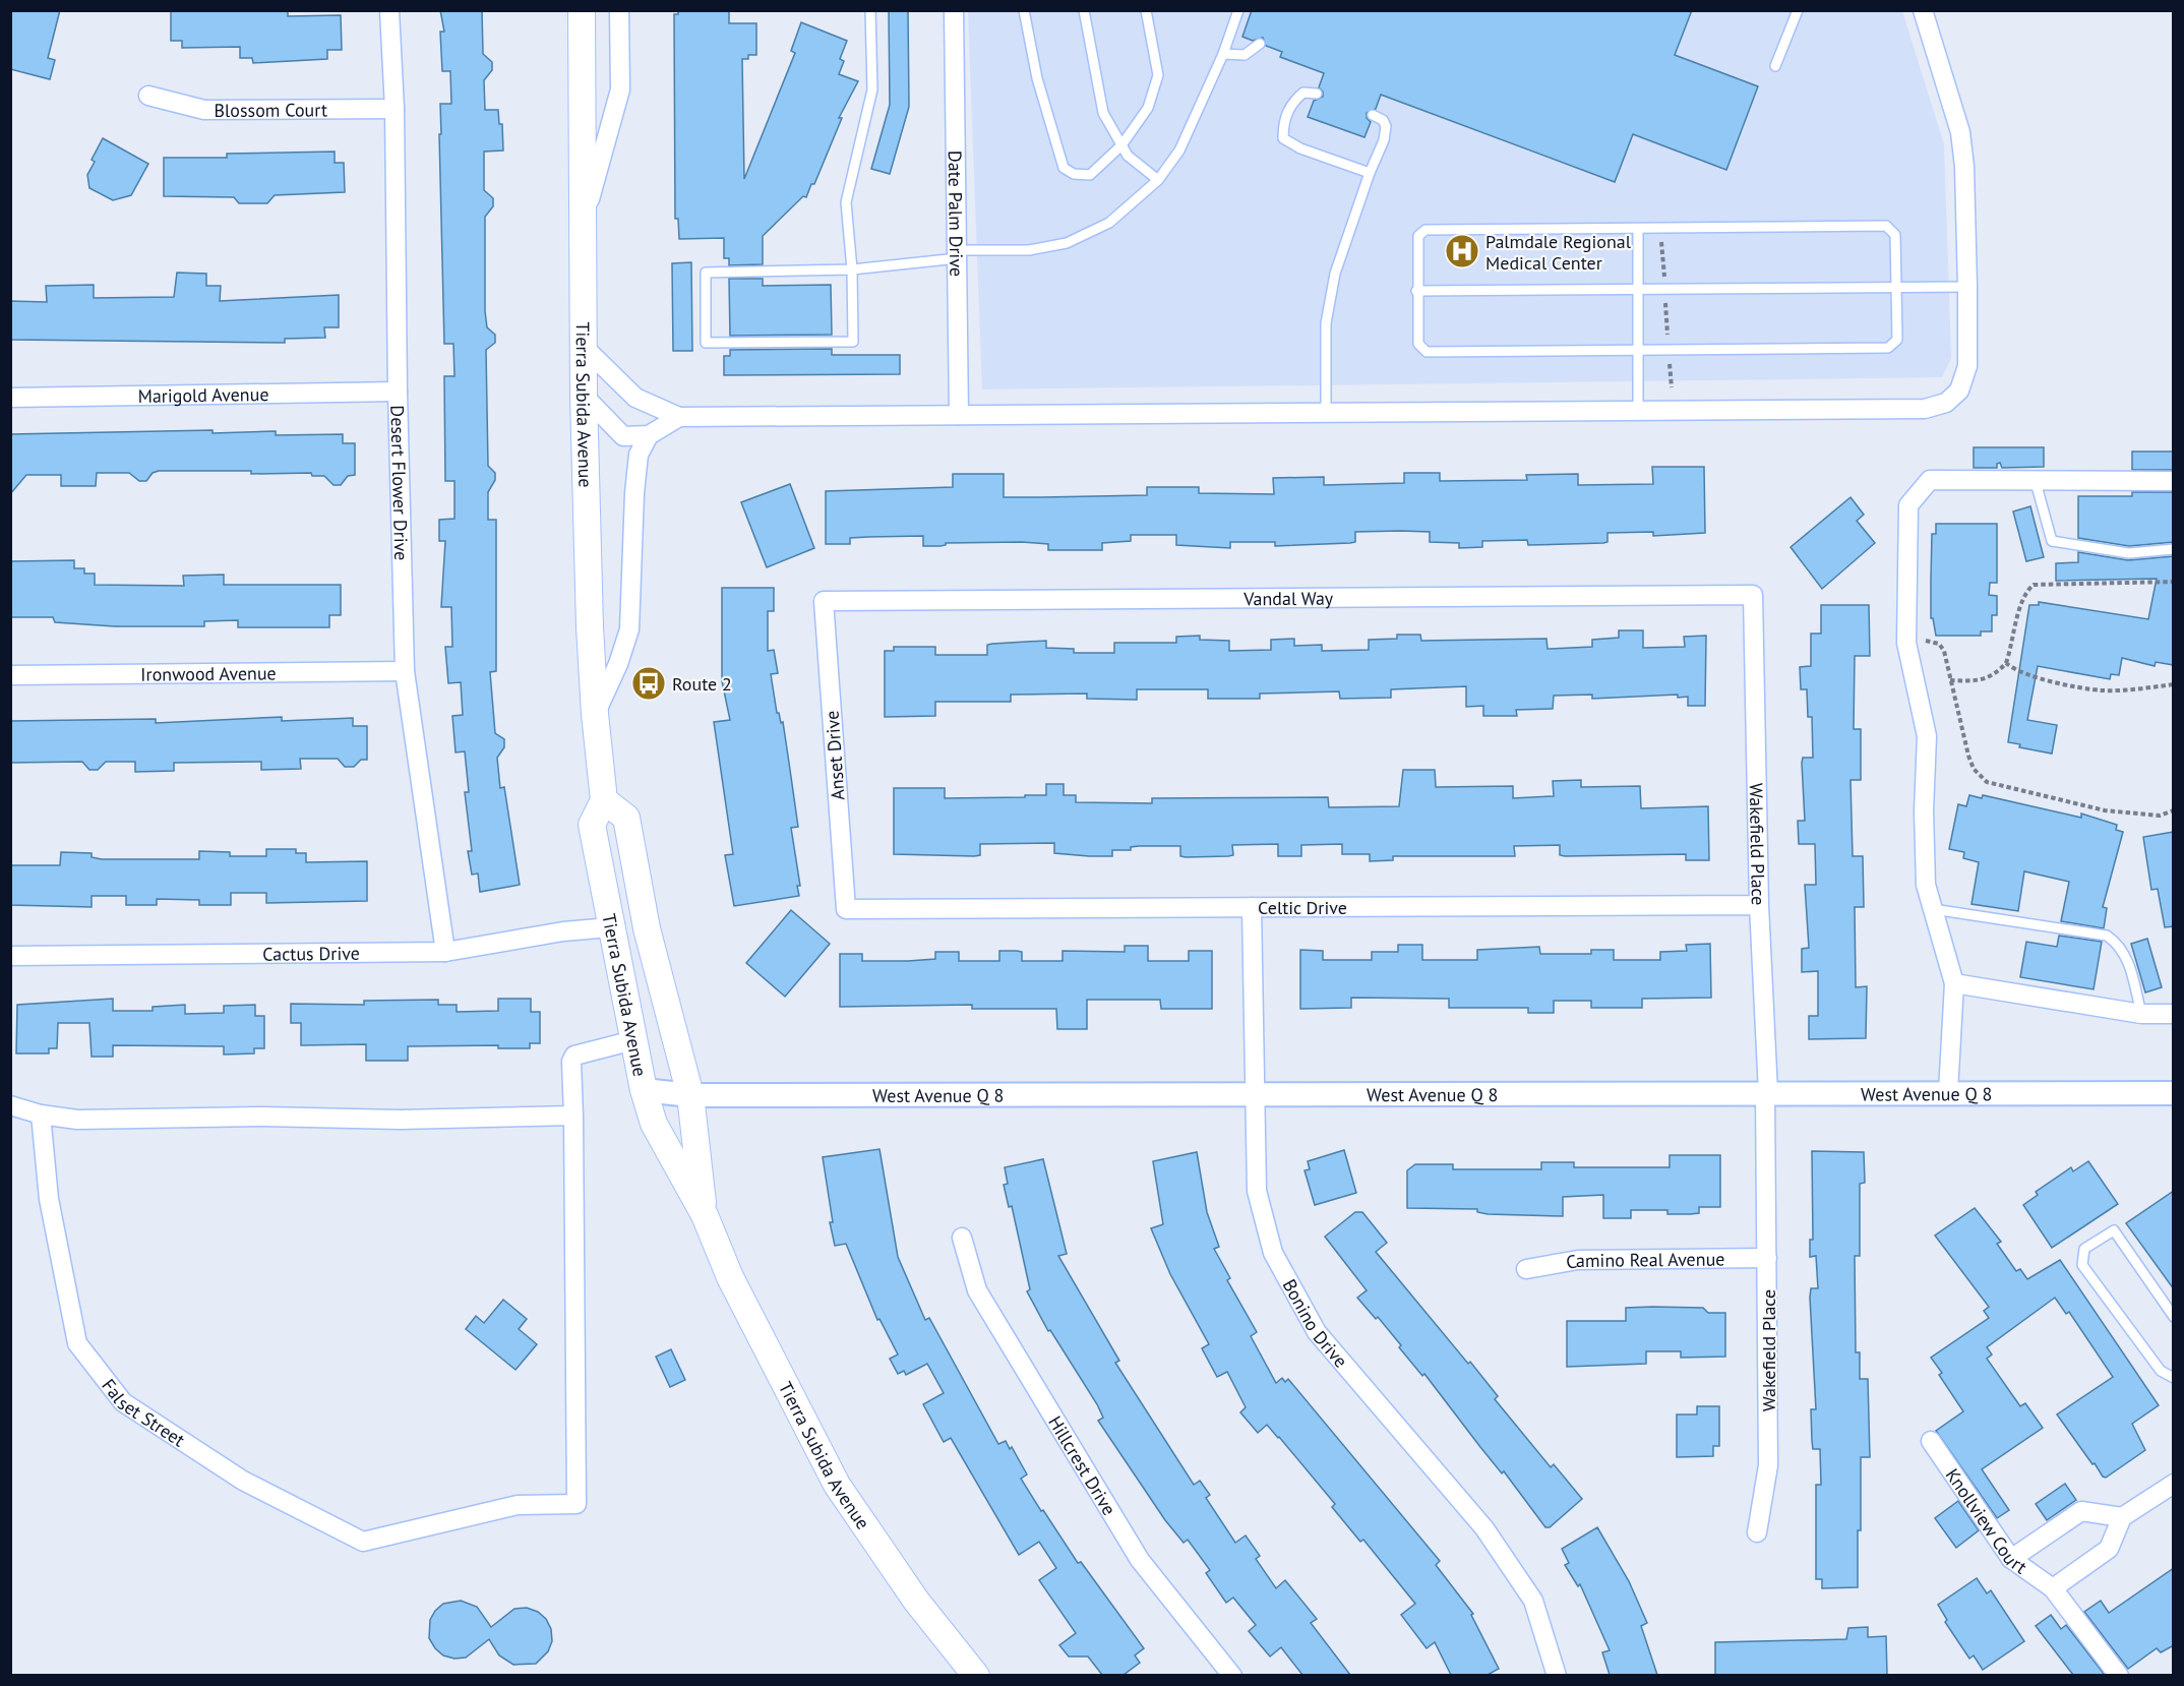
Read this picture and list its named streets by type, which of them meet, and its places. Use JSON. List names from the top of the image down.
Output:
{
  "streets": {
    "main road": ["Tierra Subida Avenue"],
    "street": [
      "Blossom Court",
      "Date Palm Drive",
      "Marigold Avenue",
      "Desert Flower Drive",
      "Vandal Way",
      "Ironwood Avenue",
      "Anset Drive",
      "Wakefield Place",
      "Celtic Drive",
      "Cactus Drive",
      "West Avenue Q 8",
      "Camino Real Avenue",
      "Bonino Drive",
      "Falset Street",
      "Hillcrest Drive",
      "Knollview Court"
    ]
  },
  "crossings": [
    ["Blossom Court", "Desert Flower Drive"],
    ["Marigold Avenue", "Desert Flower Drive"],
    ["Tierra Subida Avenue", "Cactus Drive"],
    ["Tierra Subida Avenue", "West Avenue Q 8"],
    ["Desert Flower Drive", "Ironwood Avenue"],
    ["Desert Flower Drive", "Cactus Drive"],
    ["Vandal Way", "Anset Drive"],
    ["Vandal Way", "Wakefield Place"],
    ["Anset Drive", "Celtic Drive"],
    ["Wakefield Place", "Celtic Drive"],
    ["Wakefield Place", "West Avenue Q 8"],
    ["Wakefield Place", "Camino Real Avenue"],
    ["Celtic Drive", "Bonino Drive"],
    ["West Avenue Q 8", "Bonino Drive"]
  ],
  "places": {
    "hospital": ["Palmdale Regional Medical Center"],
    "bus stop": ["Route 2"]
  }
}
